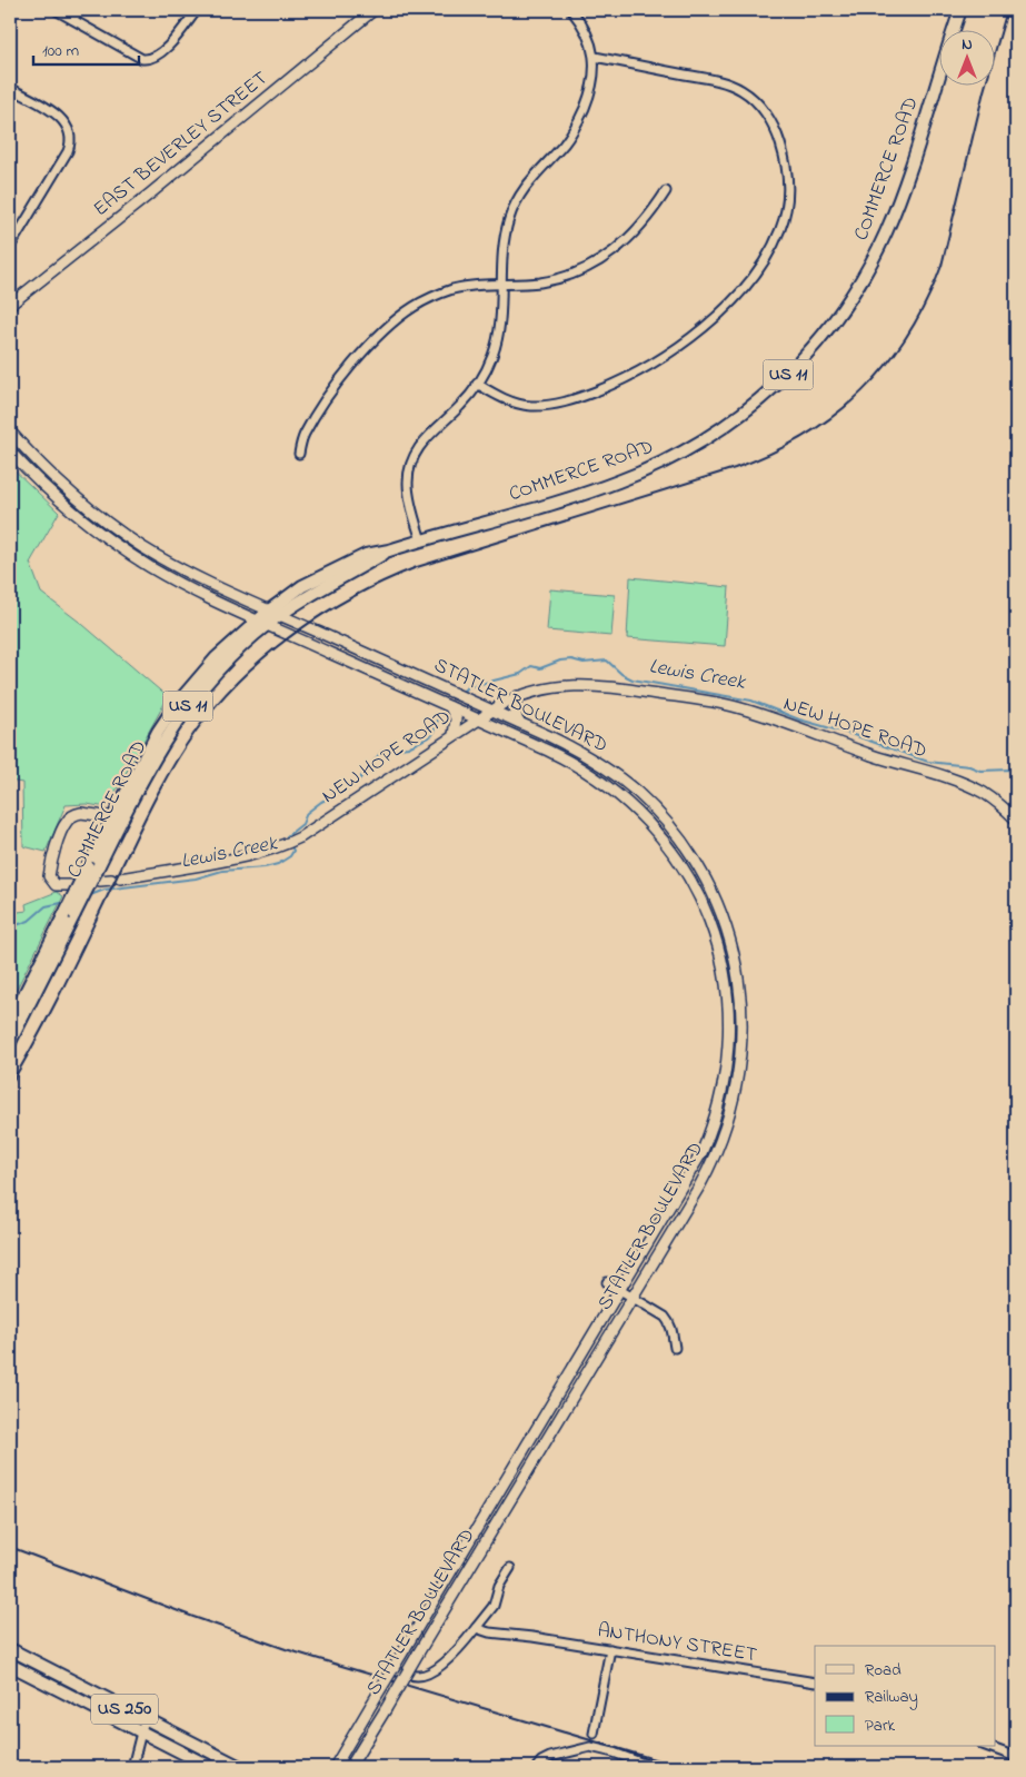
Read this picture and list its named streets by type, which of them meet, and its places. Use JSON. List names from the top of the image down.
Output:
{
  "streets": {
    "main road": [
      "EAST BEVERLEY STREET",
      "COMMERCE ROAD",
      "US 11",
      "STATLER BOULEVARD",
      "NEW HOPE ROAD",
      "US 250"
    ],
    "street": ["ANTHONY STREET"]
  },
  "crossings": [
    ["COMMERCE ROAD", "STATLER BOULEVARD"],
    ["STATLER BOULEVARD", "NEW HOPE ROAD"]
  ],
  "water": ["Lewis Creek"],
  "legend": ["Road", "Railway", "Park"],
  "scale_bar": "100 m",
  "north": "top"
}
